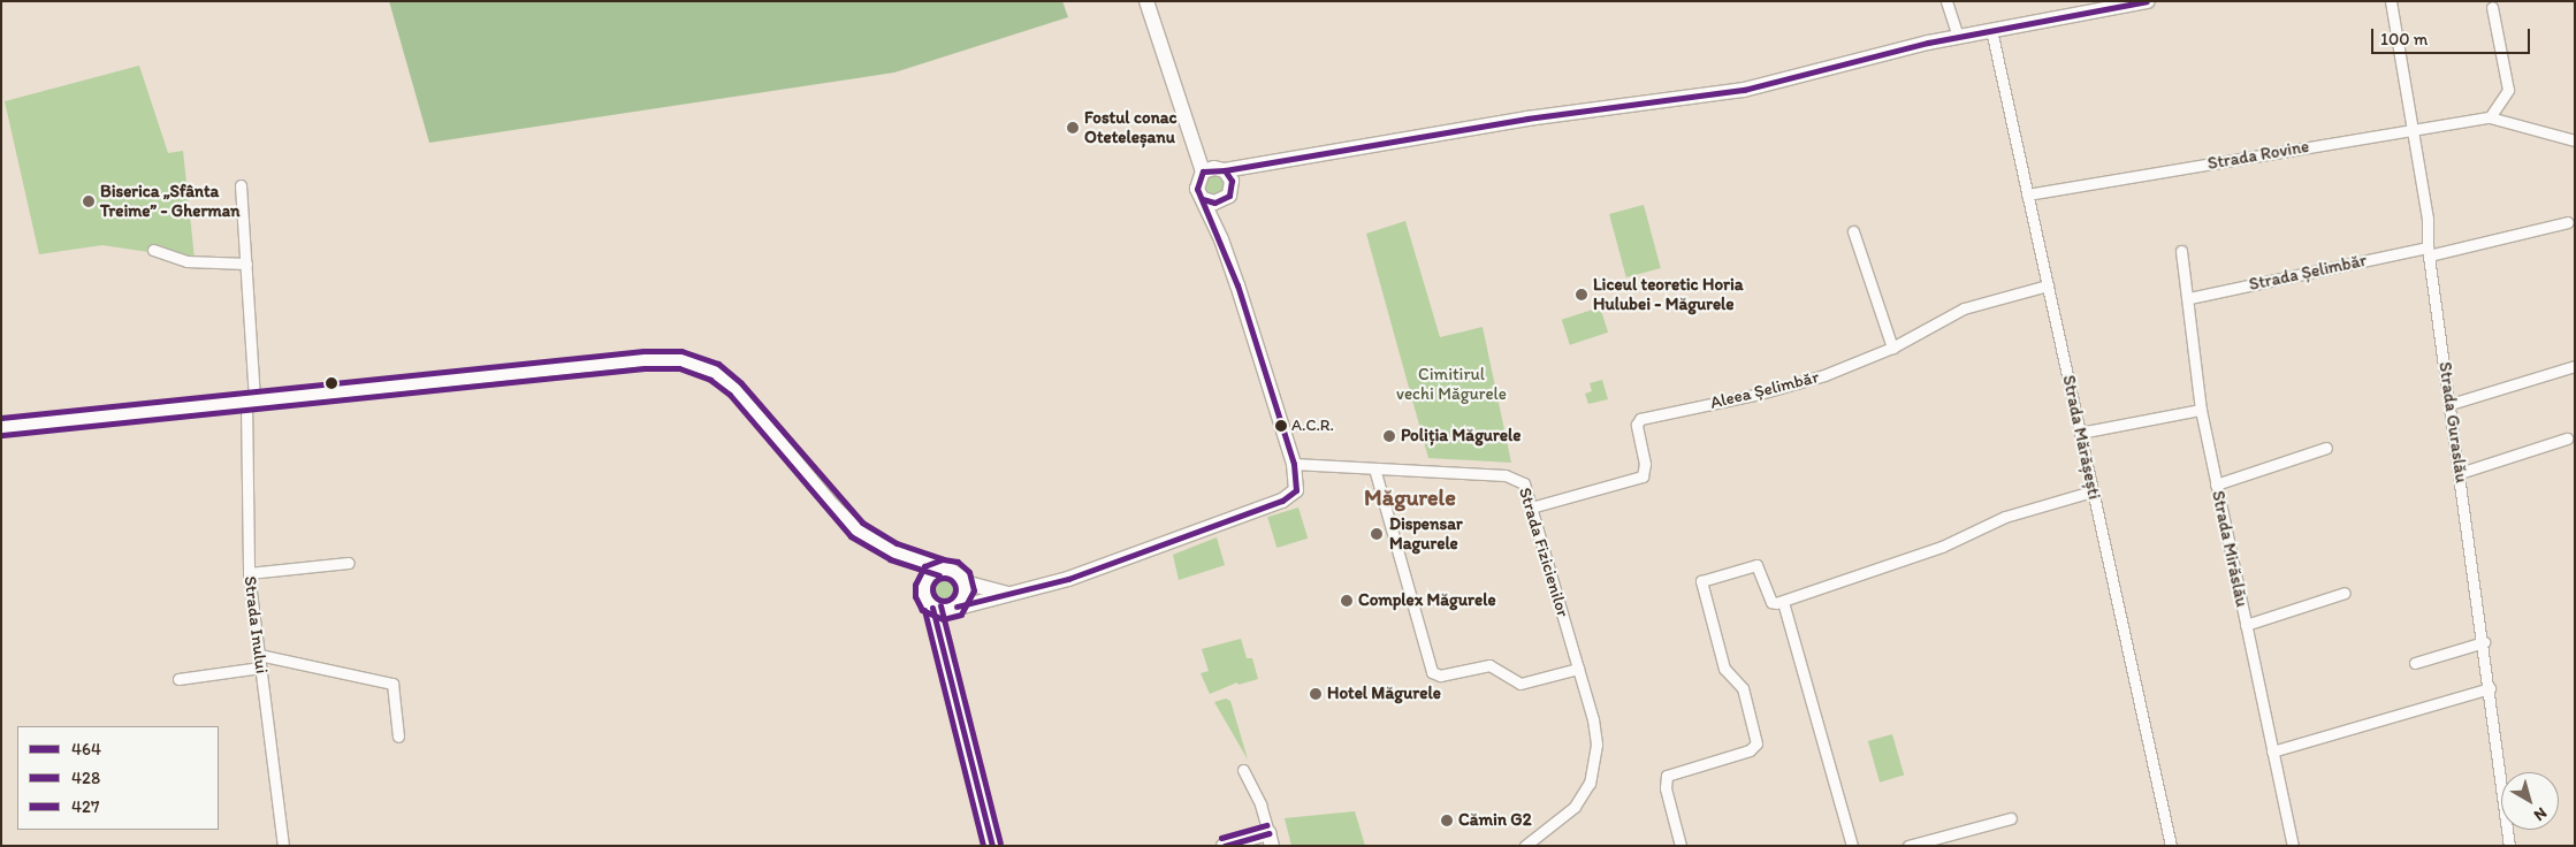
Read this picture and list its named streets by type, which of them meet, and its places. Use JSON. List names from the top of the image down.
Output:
{
  "streets": {
    "street": [
      "Strada Rovine",
      "Strada Șelimbăr",
      "Aleea Șelimbăr",
      "Strada Guraslău",
      "Strada Mărășești",
      "Strada Mirăslău",
      "Strada Fizicienilor",
      "Strada Inului"
    ]
  },
  "crossings": [
    ["Strada Rovine", "Strada Guraslău"],
    ["Strada Rovine", "Strada Mărășești"],
    ["Strada Șelimbăr", "Strada Guraslău"],
    ["Strada Șelimbăr", "Strada Mirăslău"],
    ["Aleea Șelimbăr", "Strada Mărășești"],
    ["Aleea Șelimbăr", "Strada Fizicienilor"]
  ],
  "districts": ["Măgurele"],
  "parks": ["Cimitirul vechi Măgurele"],
  "places": [
    "Fostul conac Oteteleșanu",
    "Biserica „Sfânta Treime” - Gherman",
    "Liceul teoretic Horia Hulubei - Măgurele",
    "A.C.R.",
    "Poliția Măgurele",
    "Dispensar Magurele",
    "Complex Măgurele",
    "Hotel Măgurele",
    "Cămin G2"
  ],
  "lines": ["transit line 464", "transit line 427", "transit line 428"],
  "legend": ["464", "428", "427"],
  "scale_bar": "100 m",
  "north": "bottom right"
}
